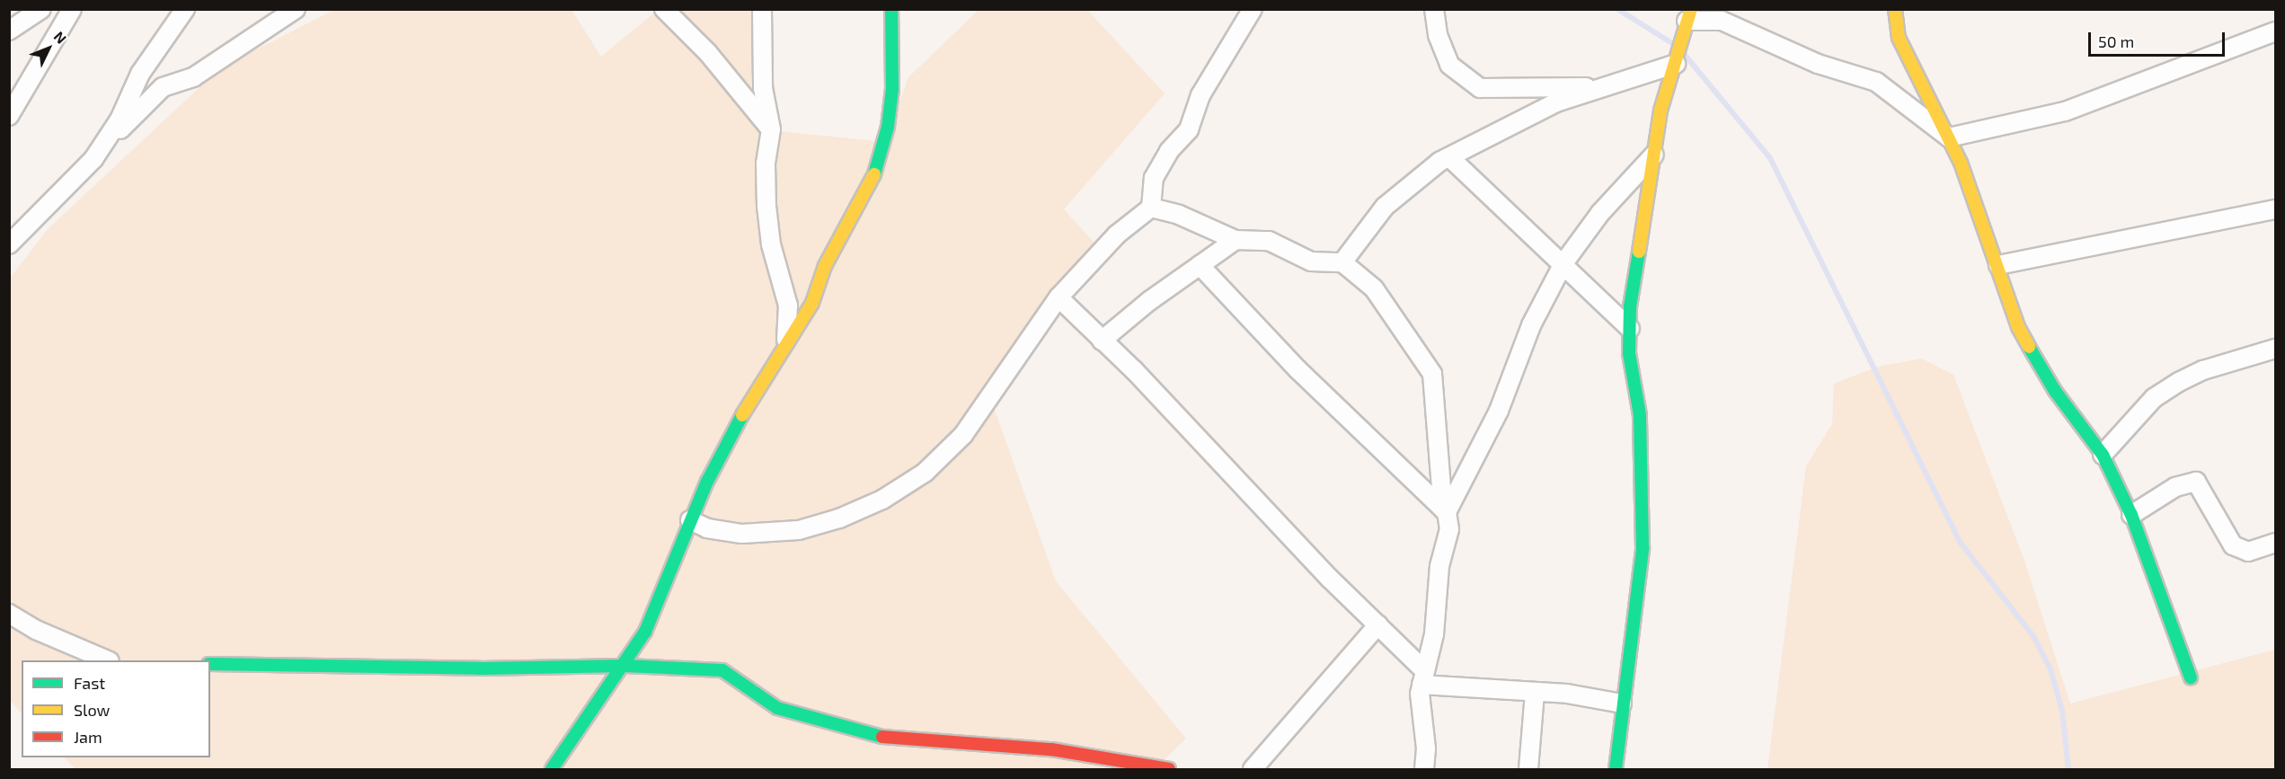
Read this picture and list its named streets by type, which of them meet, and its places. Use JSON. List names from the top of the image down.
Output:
{
  "legend": ["Fast", "Slow", "Jam"],
  "scale_bar": "50 m",
  "north": "top right"
}
